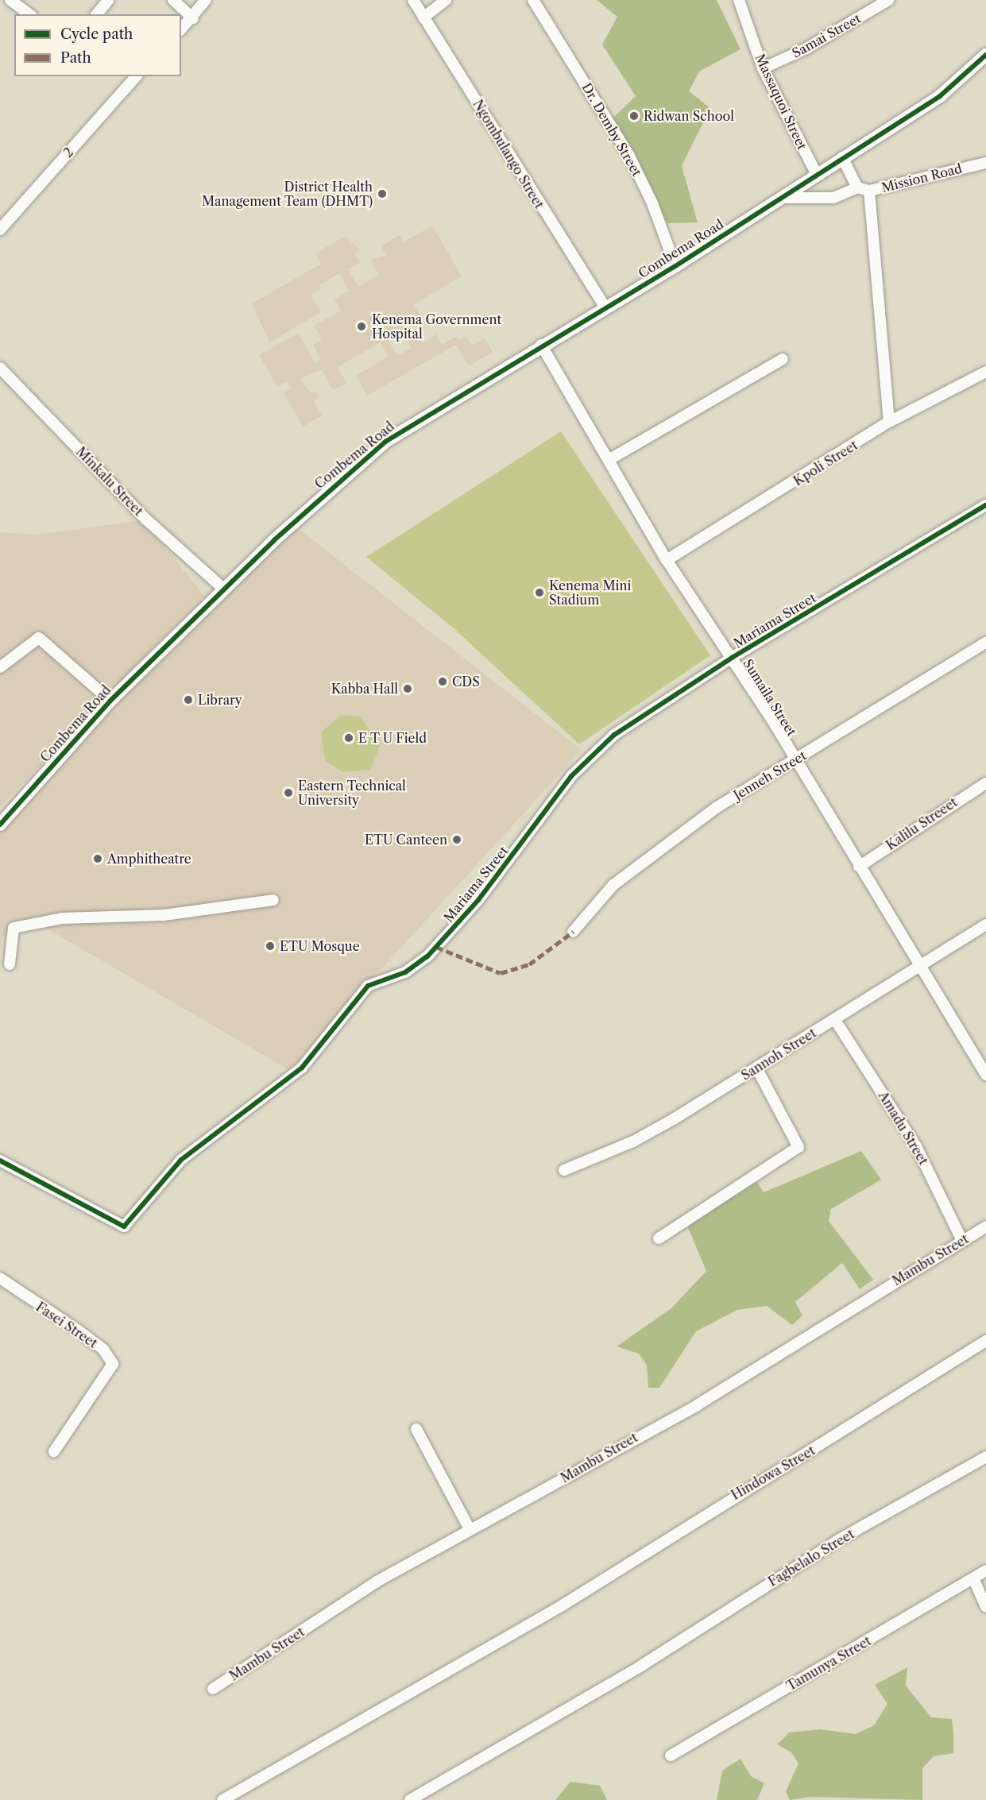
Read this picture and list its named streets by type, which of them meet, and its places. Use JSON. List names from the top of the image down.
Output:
{
  "streets": {
    "street": [
      "Samai Street",
      "Massaquoi Street",
      "Dr. Demby Street",
      "2",
      "Ngombulango Street",
      "Mission Road",
      "Combema Road",
      "Kpoli Street",
      "Minkalu Street",
      "Mariama Street",
      "Sumaila Street",
      "Jenneh Street",
      "Kalilu Streeet",
      "Sannoh Street",
      "Amadu Street",
      "Mambu Street",
      "Fasei Street",
      "Hindowa Street",
      "Fagbelalo Street",
      "Tamunya Street"
    ]
  },
  "crossings": [
    ["Samai Street", "Massaquoi Street"],
    ["Massaquoi Street", "Combema Road"],
    ["Dr. Demby Street", "Combema Road"],
    ["Ngombulango Street", "Combema Road"],
    ["Combema Road", "Minkalu Street"],
    ["Combema Road", "Sumaila Street"],
    ["Kpoli Street", "Sumaila Street"],
    ["Mariama Street", "Sumaila Street"],
    ["Sumaila Street", "Jenneh Street"],
    ["Sumaila Street", "Kalilu Streeet"],
    ["Sumaila Street", "Sannoh Street"],
    ["Sannoh Street", "Amadu Street"],
    ["Amadu Street", "Mambu Street"]
  ],
  "places": [
    "Ridwan School",
    "District Health Management Team (DHMT)",
    "Kenema Government Hospital",
    "Kenema Mini Stadium",
    "CDS",
    "Kabba Hall",
    "Library",
    "E T U Field",
    "Eastern Technical University",
    "ETU Canteen",
    "Amphitheatre",
    "ETU Mosque"
  ],
  "legend": ["Cycle path", "Path"]
}
